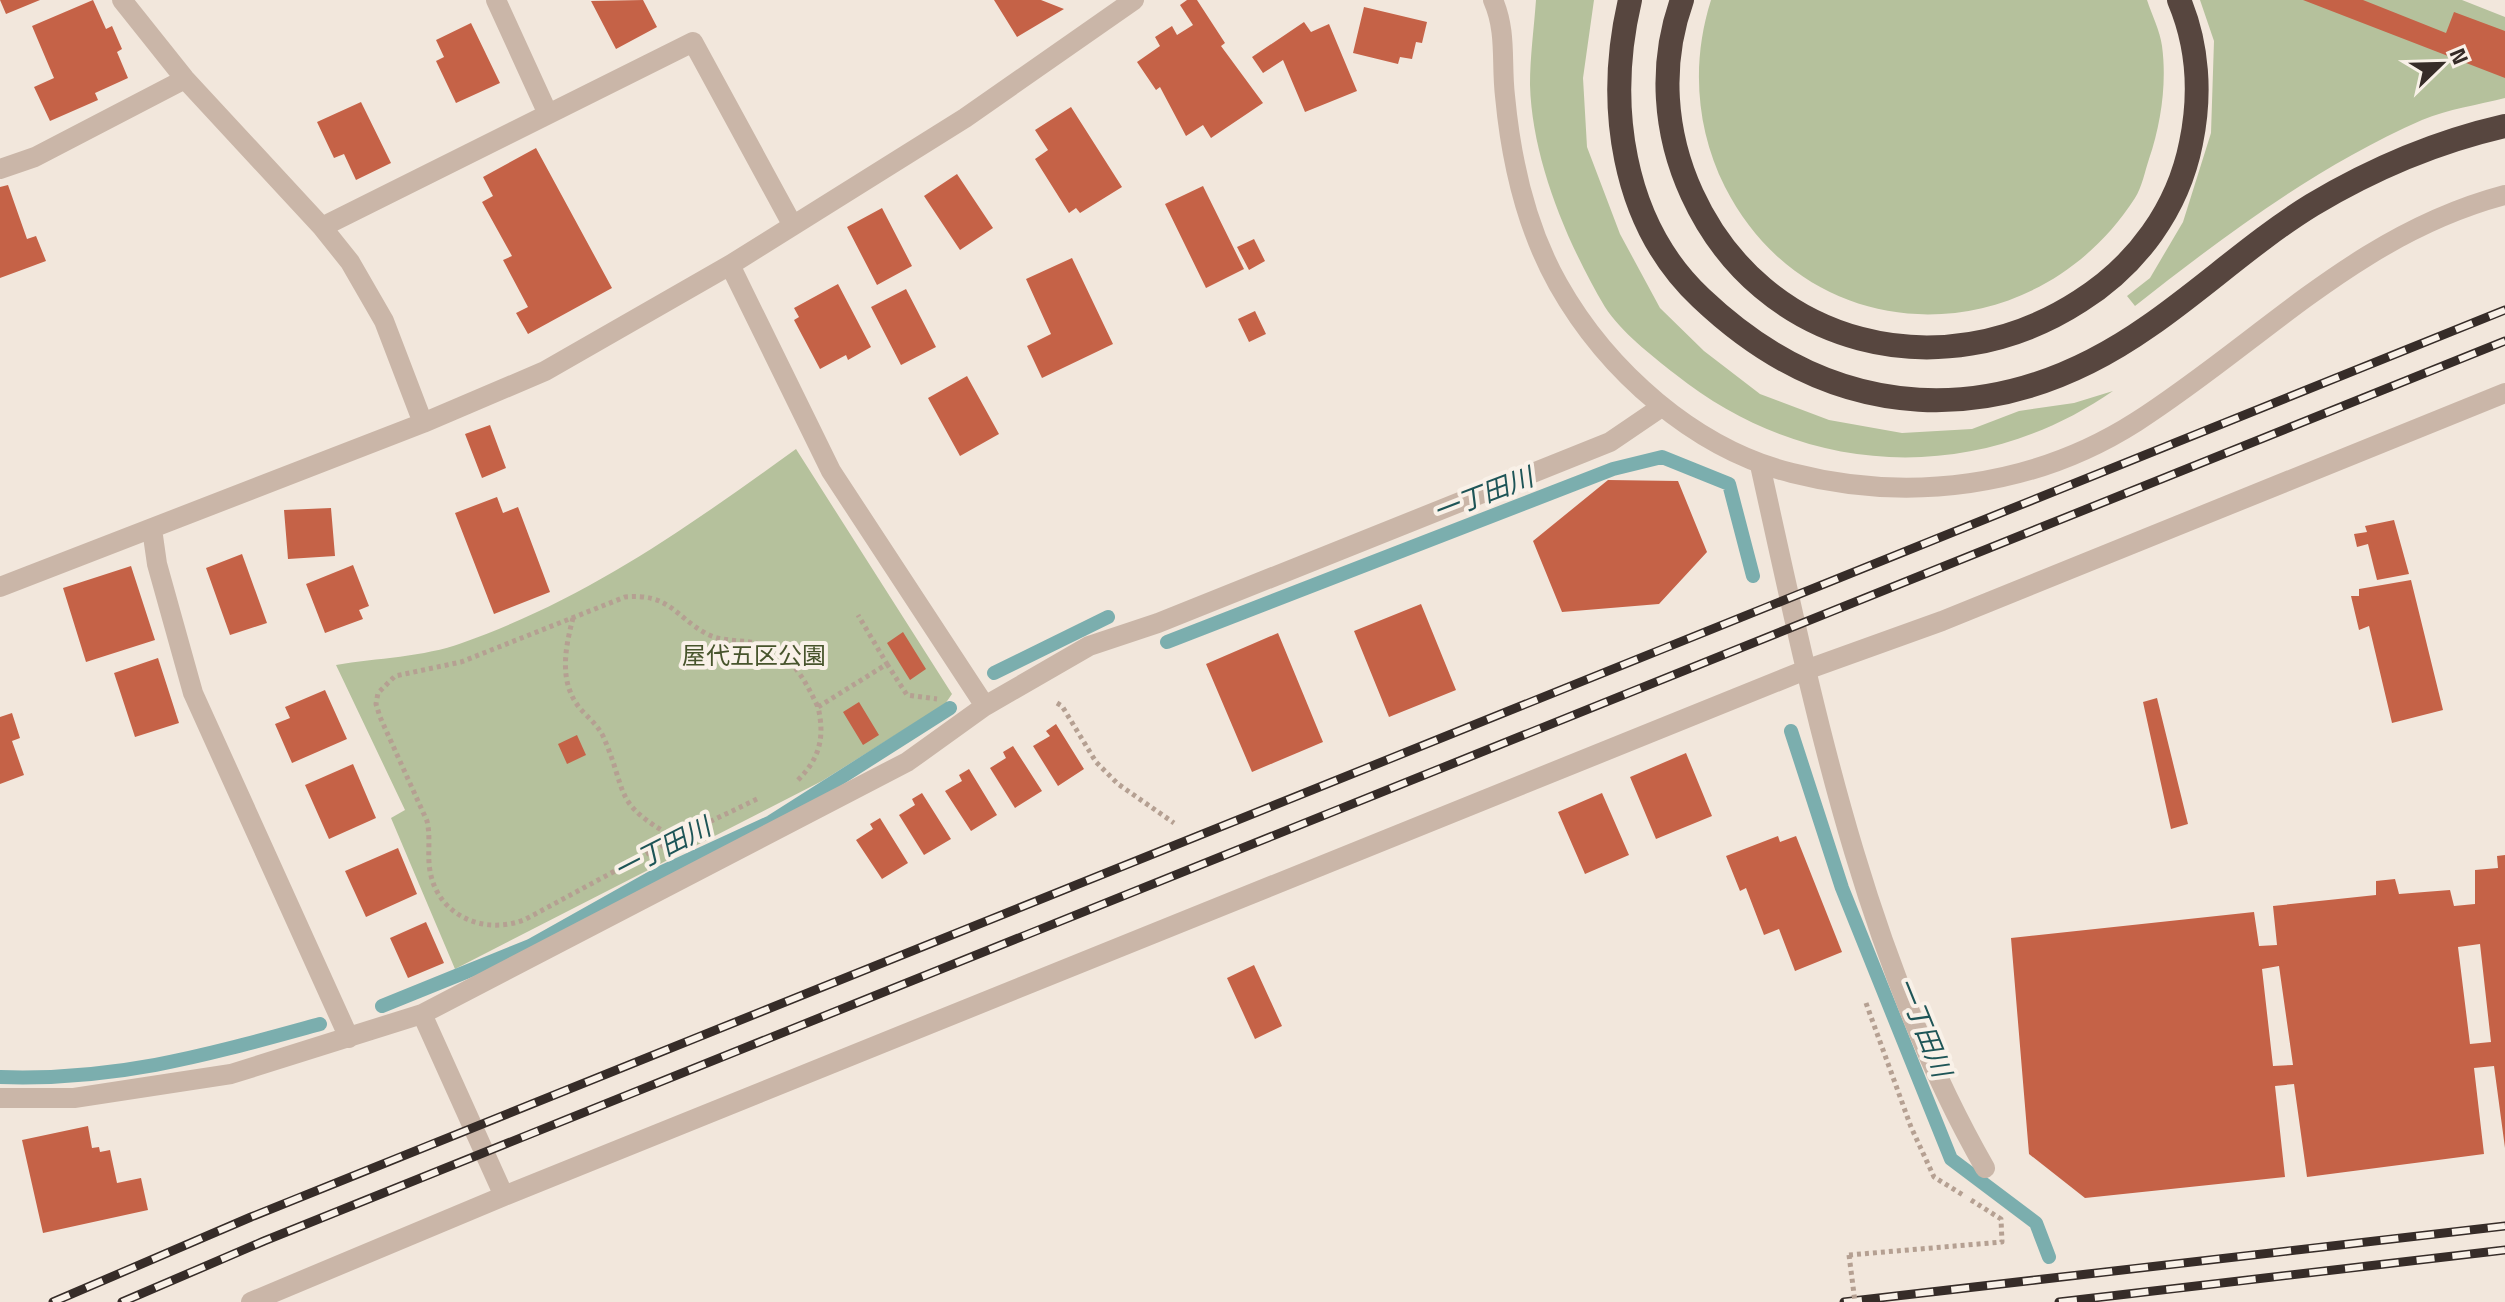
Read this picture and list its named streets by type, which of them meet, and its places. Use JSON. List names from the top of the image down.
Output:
{
  "water": ["一丁田川"],
  "parks": ["屋代五区公園"],
  "north": "top right"
}
